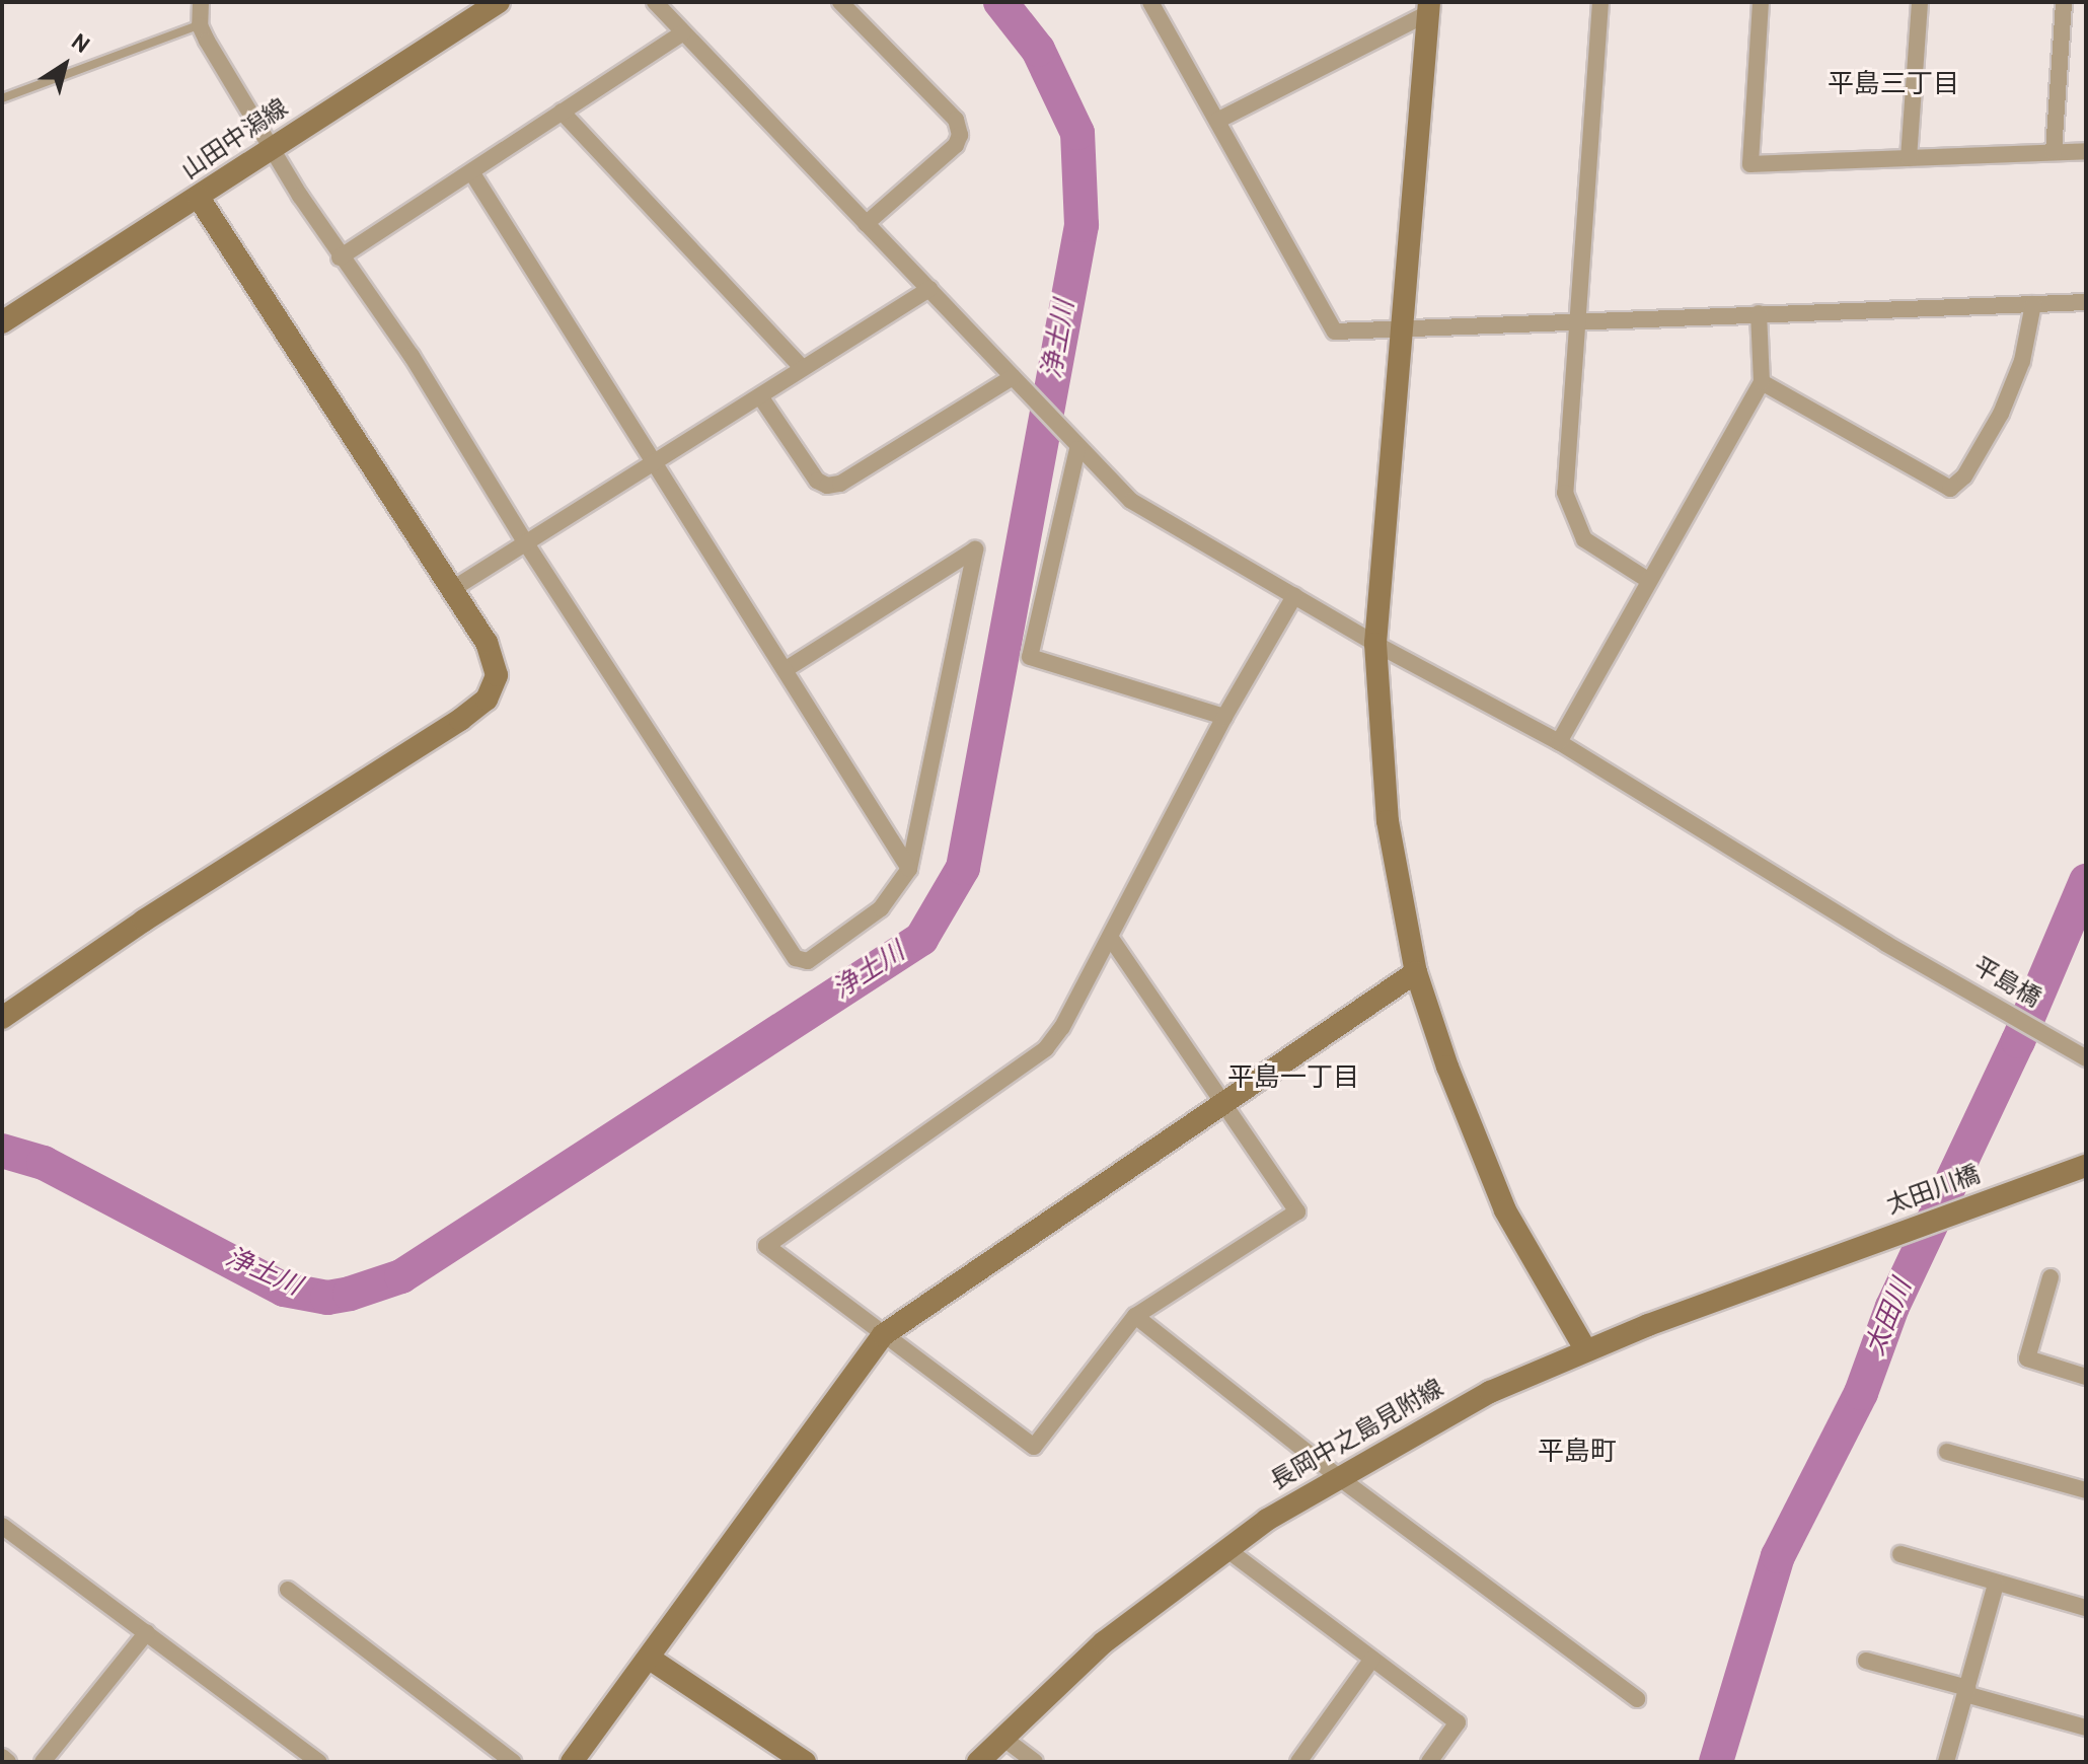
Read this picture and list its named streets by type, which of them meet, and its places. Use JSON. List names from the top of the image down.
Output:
{
  "streets": {
    "street": [
      "山田中潟線",
      "平島橋",
      "太田川橋",
      "長岡中之島見附線"
    ]
  },
  "crossings": [
    ["太田川橋", "長岡中之島見附線"]
  ],
  "districts": ["平島三丁目", "平島一丁目", "平島町"],
  "water": ["浄土川", "太田川"],
  "north": "top right"
}
